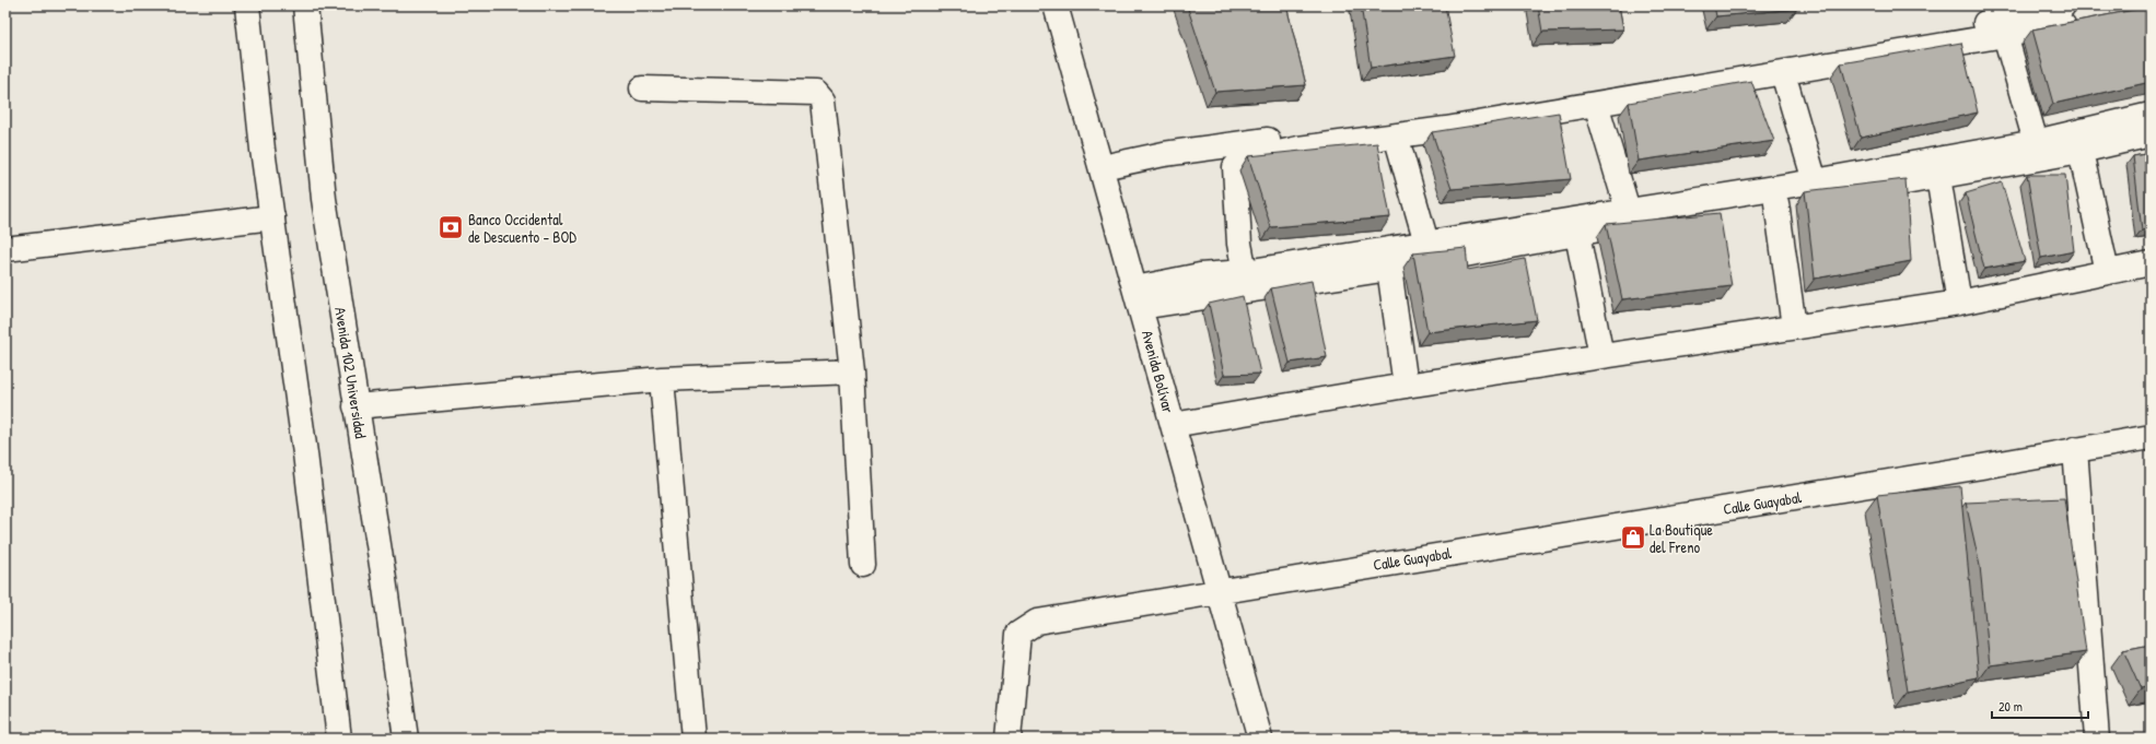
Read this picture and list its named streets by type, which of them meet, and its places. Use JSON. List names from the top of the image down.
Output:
{
  "streets": {
    "street": ["Avenida Bolívar", "Avenida 102 Universidad", "Calle Guayabal"]
  },
  "crossings": [
    ["Avenida Bolívar", "Calle Guayabal"]
  ],
  "places": {
    "bank": ["Banco Occidental de Descuento - BOD"],
    "shop": ["La Boutique del Freno"]
  },
  "scale_bar": "20 m"
}
